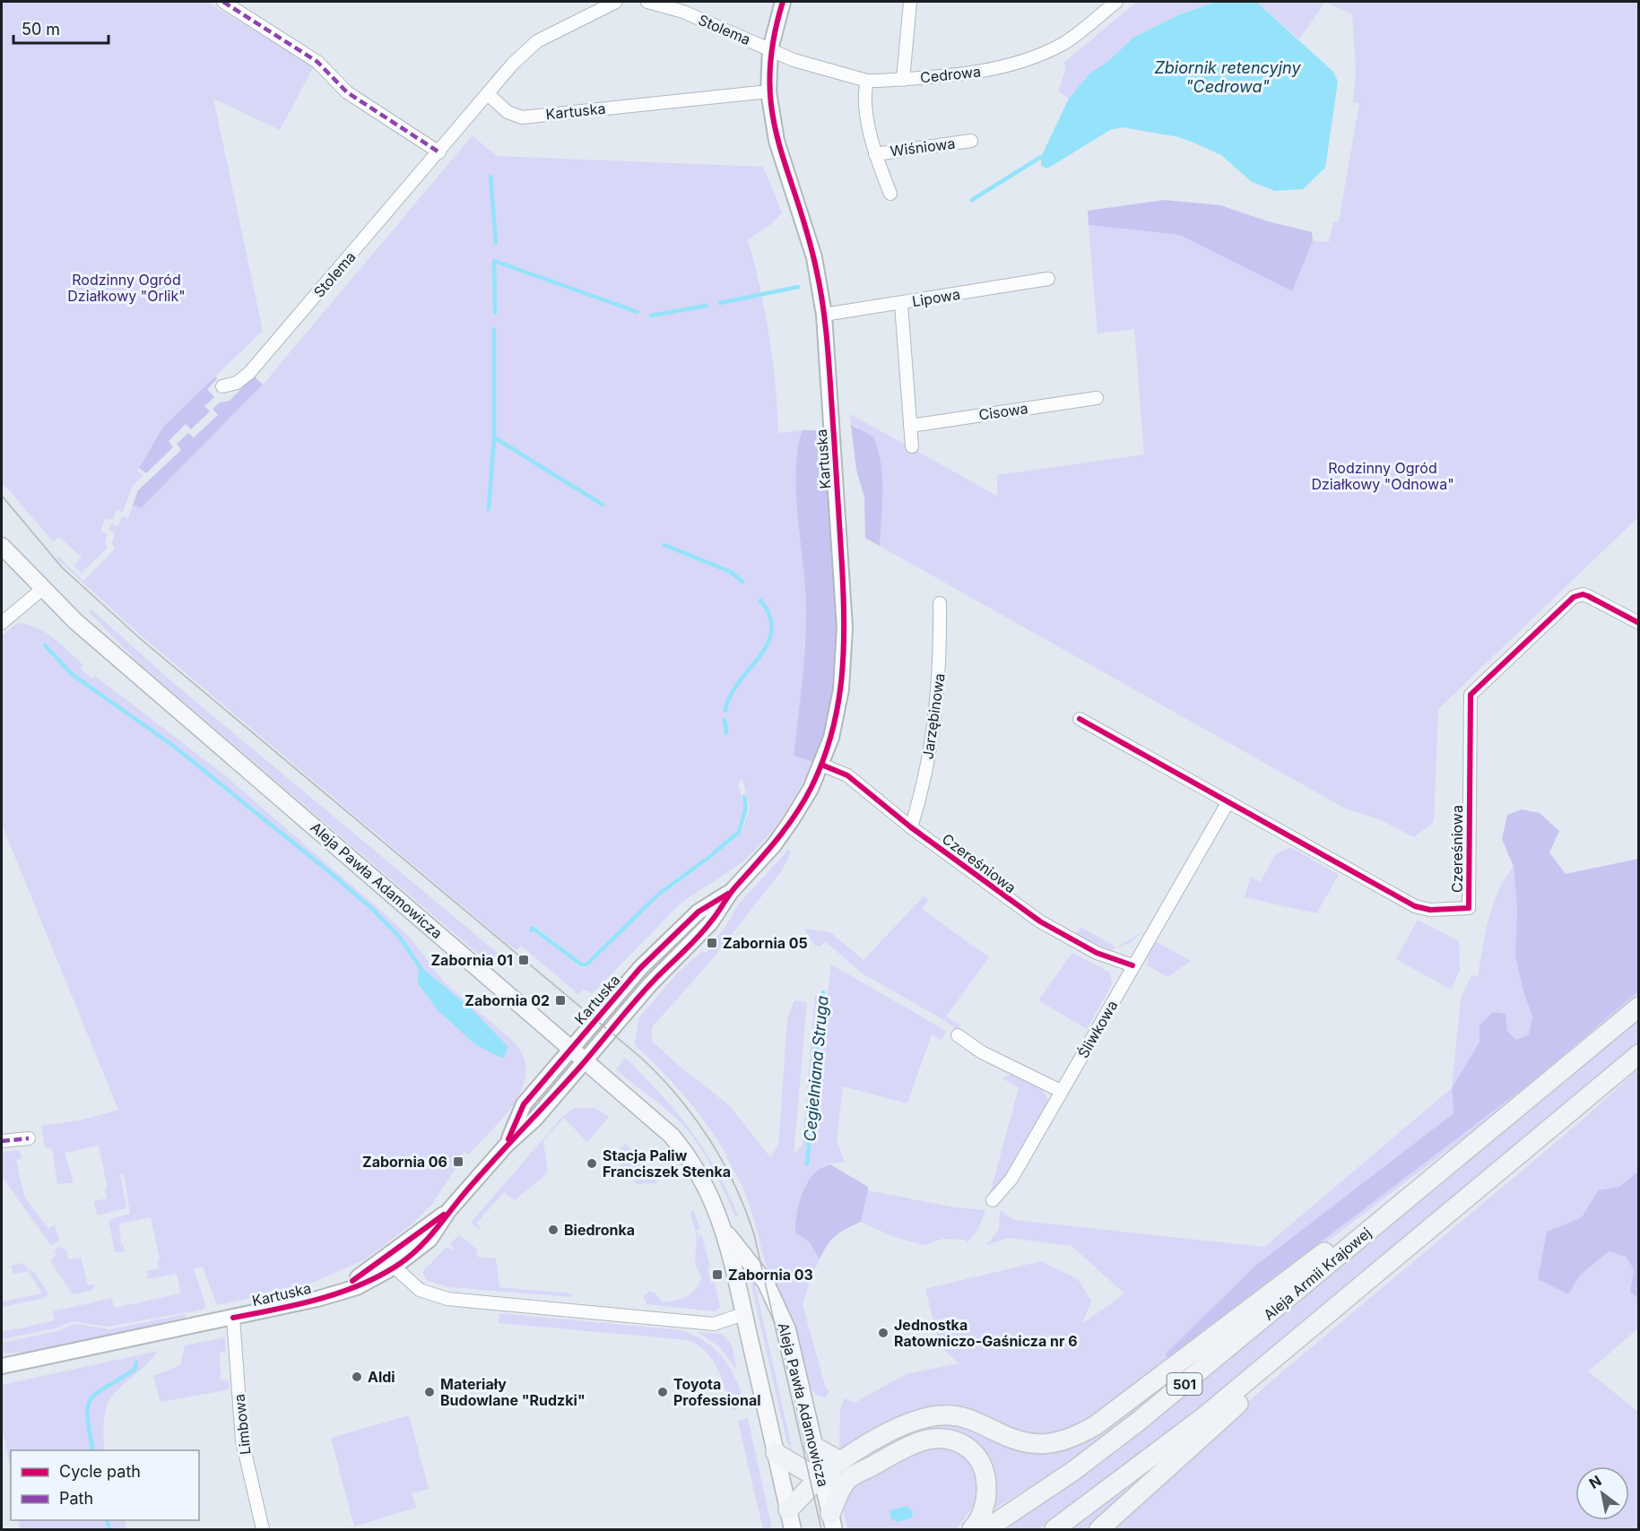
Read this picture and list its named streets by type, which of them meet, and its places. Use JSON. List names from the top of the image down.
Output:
{
  "streets": {
    "main road": ["Aleja Pawła Adamowicza", "Aleja Armii Krajowej", "501"],
    "street": [
      "Stolema",
      "Cedrowa",
      "Kartuska",
      "Wiśniowa",
      "Lipowa",
      "Cisowa",
      "Jarzębinowa",
      "Czereśniowa",
      "Śliwkowa",
      "Limbowa"
    ]
  },
  "crossings": [
    ["Stolema", "Cedrowa"],
    ["Stolema", "Kartuska"],
    ["Cedrowa", "Kartuska"],
    ["Cedrowa", "Wiśniowa"],
    ["Kartuska", "Lipowa"],
    ["Kartuska", "Czereśniowa"],
    ["Kartuska", "Aleja Pawła Adamowicza"],
    ["Kartuska", "Limbowa"],
    ["Jarzębinowa", "Czereśniowa"],
    ["Czereśniowa", "Śliwkowa"]
  ],
  "water": ["Zbiornik retencyjny \"Cedrowa\"", "Cegielniana Struga"],
  "parks": ["Rodzinny Ogród Działkowy \"Orlik\"", "Rodzinny Ogród Działkowy \"Odnowa\""],
  "places": {
    "transit": [
      "Zabornia 05",
      "Zabornia 01",
      "Zabornia 02",
      "Zabornia 06",
      "Zabornia 03"
    ],
    "other": [
      "Stacja Paliw Franciszek Stenka",
      "Biedronka",
      "Jednostka Ratowniczo-Gaśnicza nr 6",
      "Aldi",
      "Materiały Budowlane \"Rudzki\"",
      "Toyota Professional"
    ]
  },
  "legend": ["Cycle path", "Path"],
  "scale_bar": "50 m",
  "north": "top left"
}
